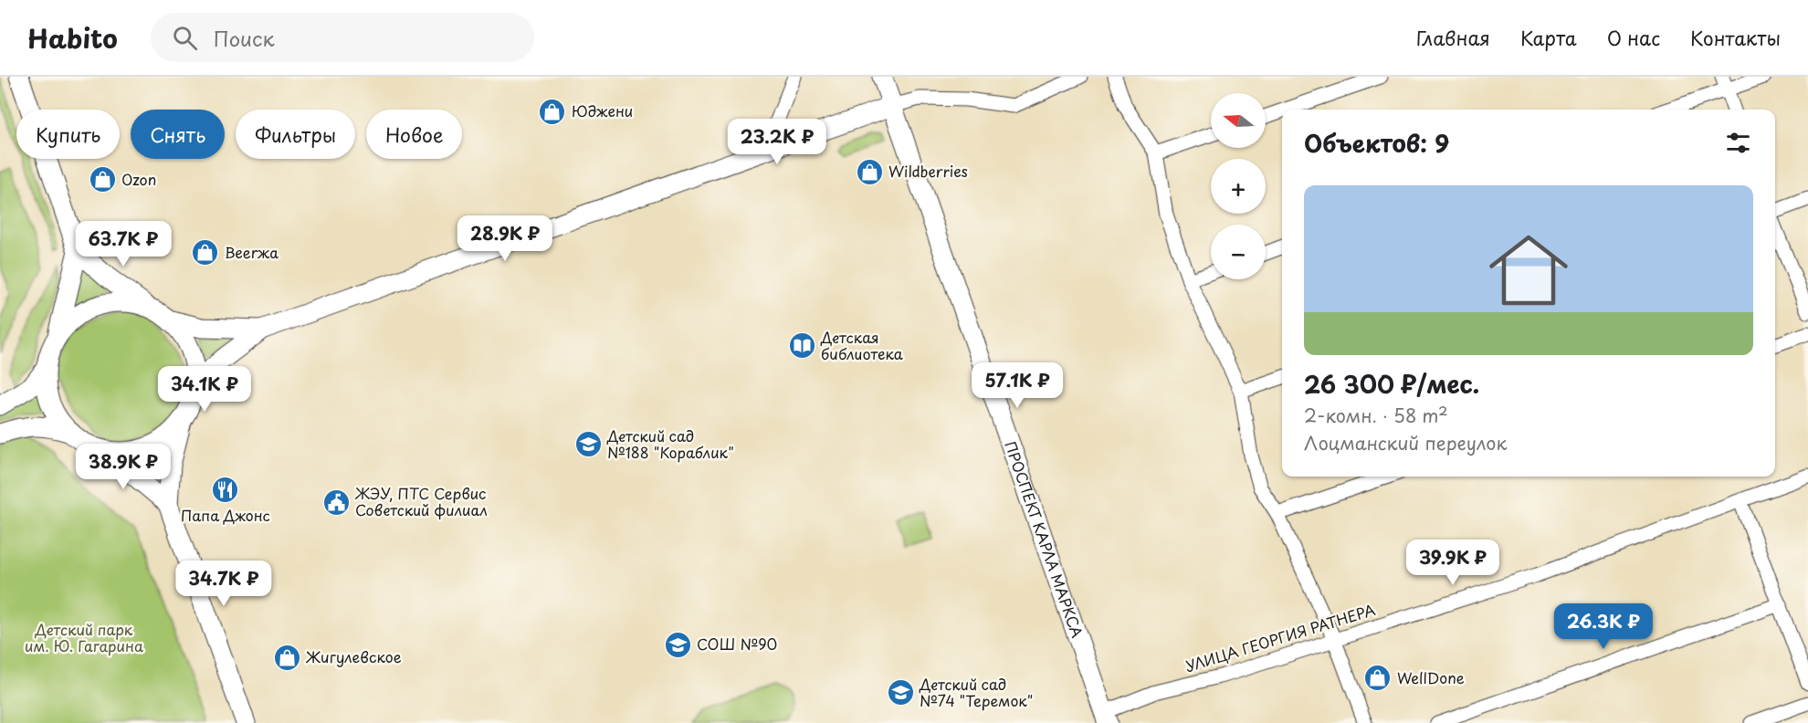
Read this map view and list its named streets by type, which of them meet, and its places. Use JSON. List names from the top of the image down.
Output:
{
  "streets": {
    "street": ["ПРОСПЕКТ КАРЛА МАРКСА", "УЛИЦА ГЕОРГИЯ РАТНЕРА"]
  },
  "crossings": [
    ["ПРОСПЕКТ КАРЛА МАРКСА", "УЛИЦА ГЕОРГИЯ РАТНЕРА"]
  ],
  "parks": ["Детский парк им. Ю. Гагарина"],
  "places": {
    "shop": [
      "Юджени",
      "Wildberries",
      "Ozon",
      "Beerжа",
      "Жигулевское",
      "WellDone"
    ],
    "library": ["Детская библиотека"],
    "school or university": ["Детский сад №188 \"Кораблик\"", "СОШ №90", "Детский сад №74 \"Теремок\""],
    "restaurant": ["Папа Джонс"],
    "public building": ["ЖЭУ, ПТС Сервис Советский филиал"]
  },
  "north": "left",
  "page": {
    "header": "Habito",
    "search": "Поиск",
    "nav": [
      "Главная",
      "Карта",
      "О нас",
      "Контакты"
    ],
    "map_buttons": ["+", "−"],
    "chip": [
      "Купить",
      "Снять",
      "Фильтры",
      "Новое"
    ],
    "heading": "Объектов: 9",
    "price": [
      "23.2K ₽",
      "28.9K ₽",
      "63.7K ₽",
      "57.1K ₽",
      "34.1K ₽",
      "38.9K ₽",
      "39.9K ₽",
      "34.7K ₽",
      "26.3K ₽"
    ],
    "list": [
      {
        "name": "26 300 ₽/мес.",
        "note": "2-комн. · 58 m² · Лоцманский переулок"
      }
    ]
  }
}
